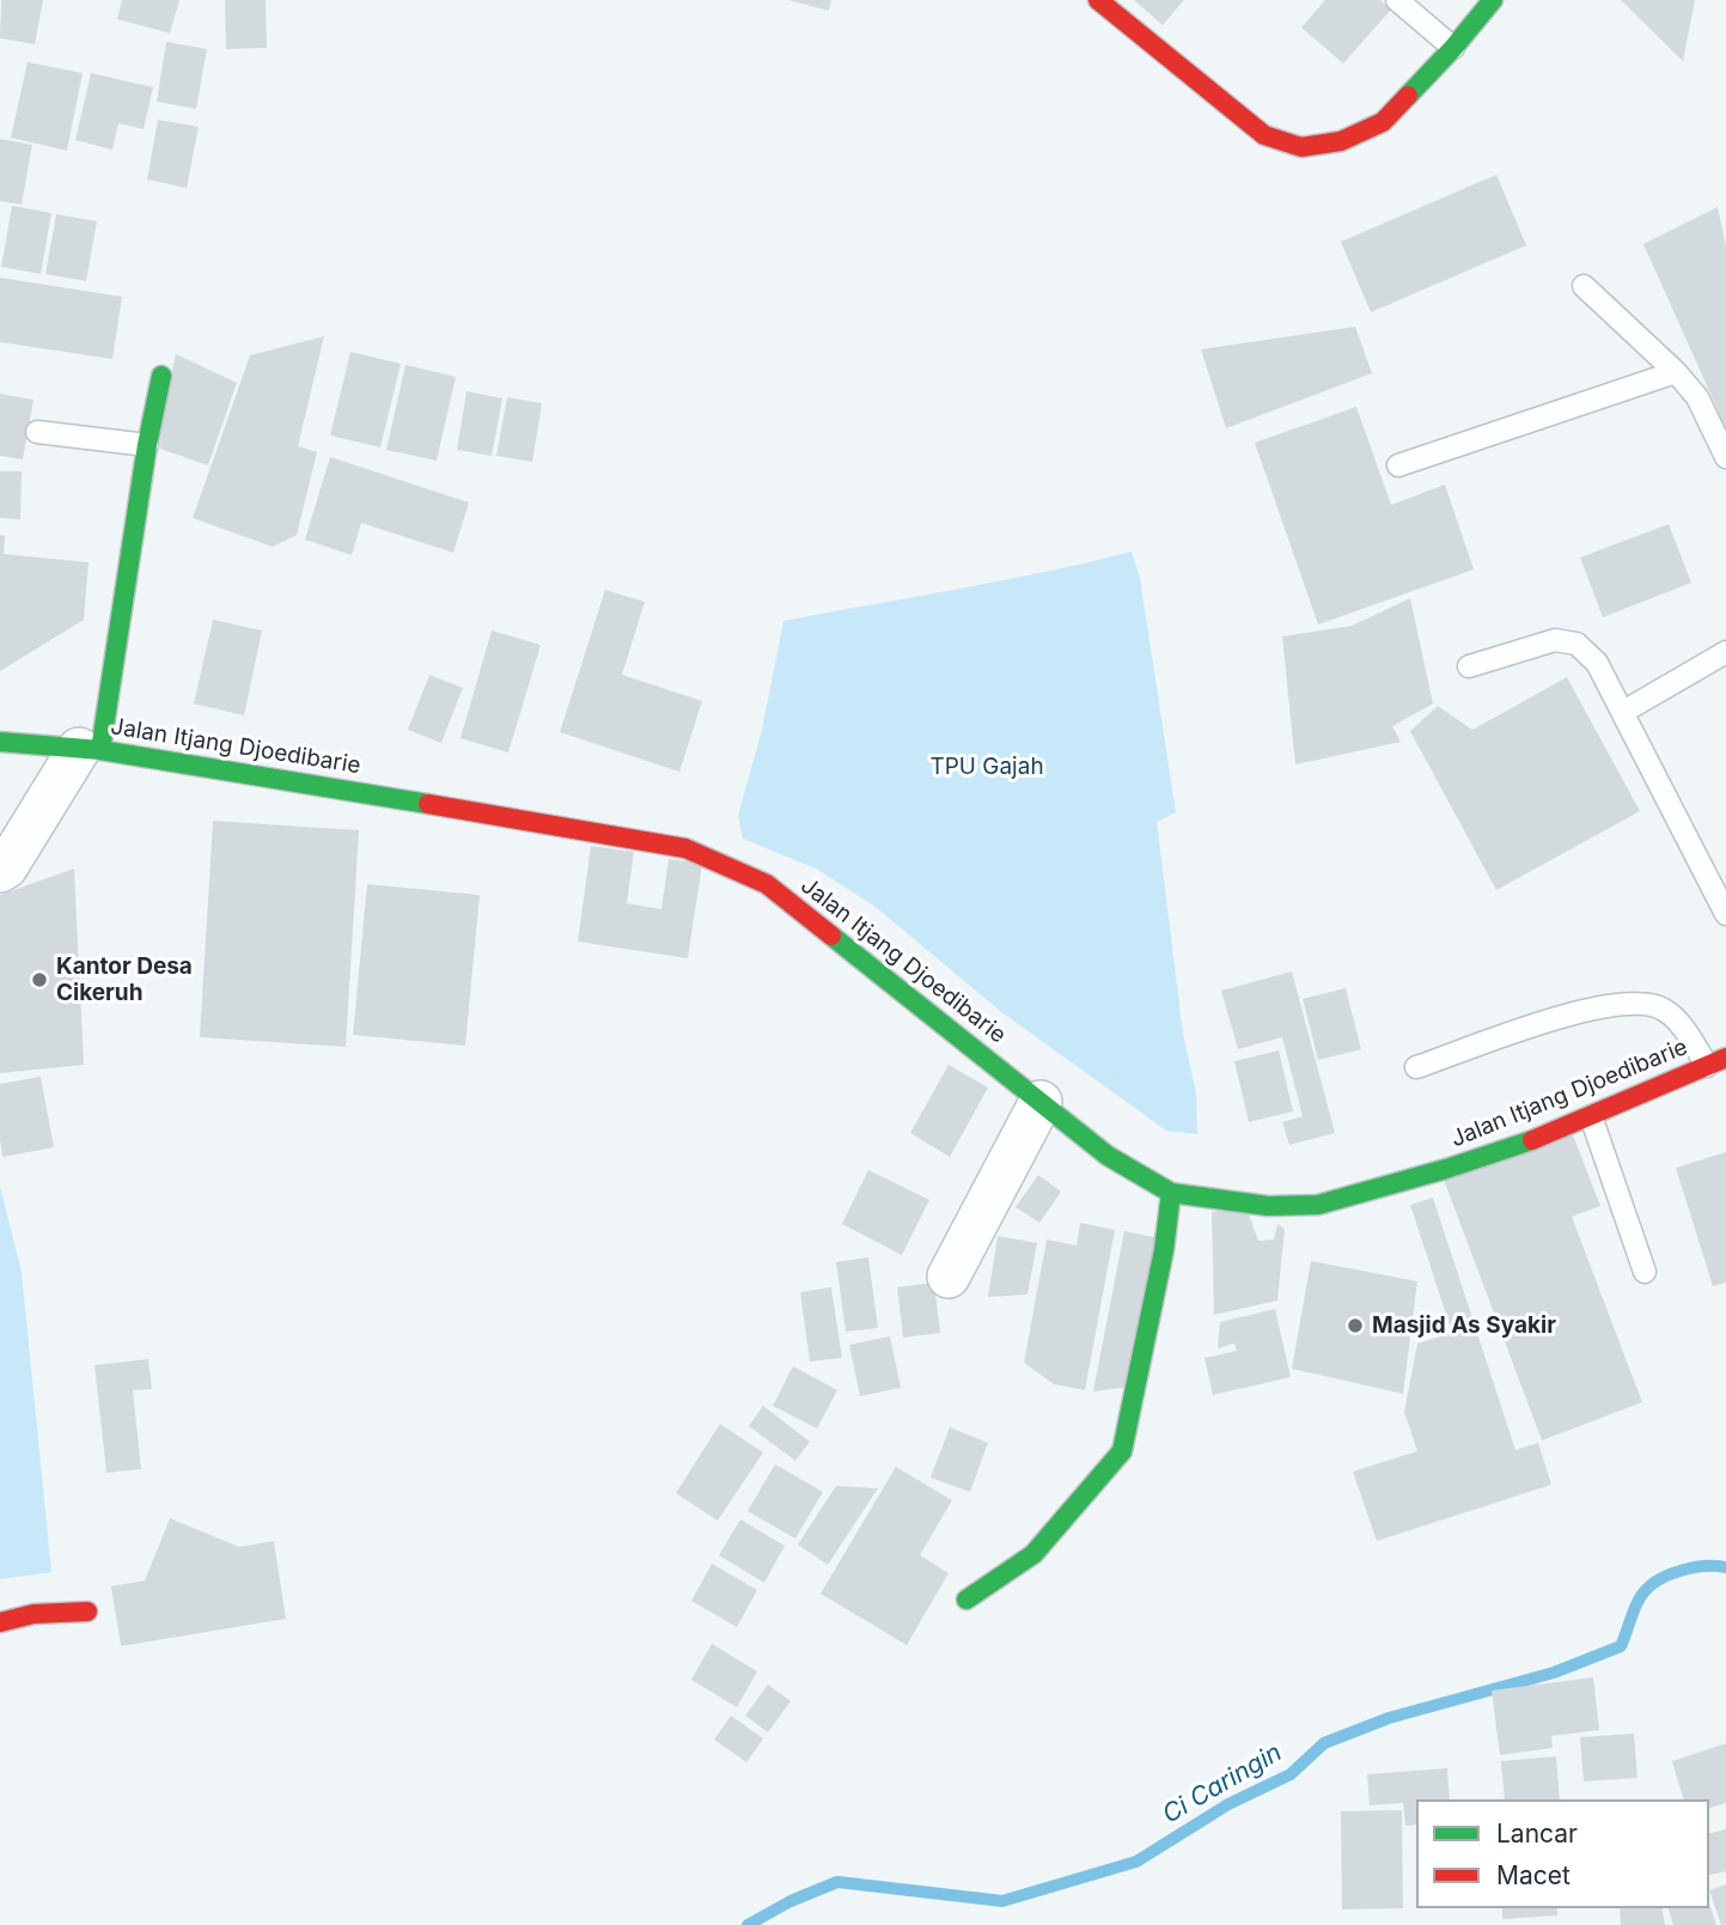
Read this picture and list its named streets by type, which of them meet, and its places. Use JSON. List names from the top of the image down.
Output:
{
  "streets": {
    "main road": ["Jalan Itjang Djoedibarie"]
  },
  "water": ["Ci Caringin"],
  "parks": ["TPU Gajah"],
  "places": ["Kantor Desa Cikeruh", "Masjid As Syakir"],
  "legend": ["Lancar", "Macet"]
}
